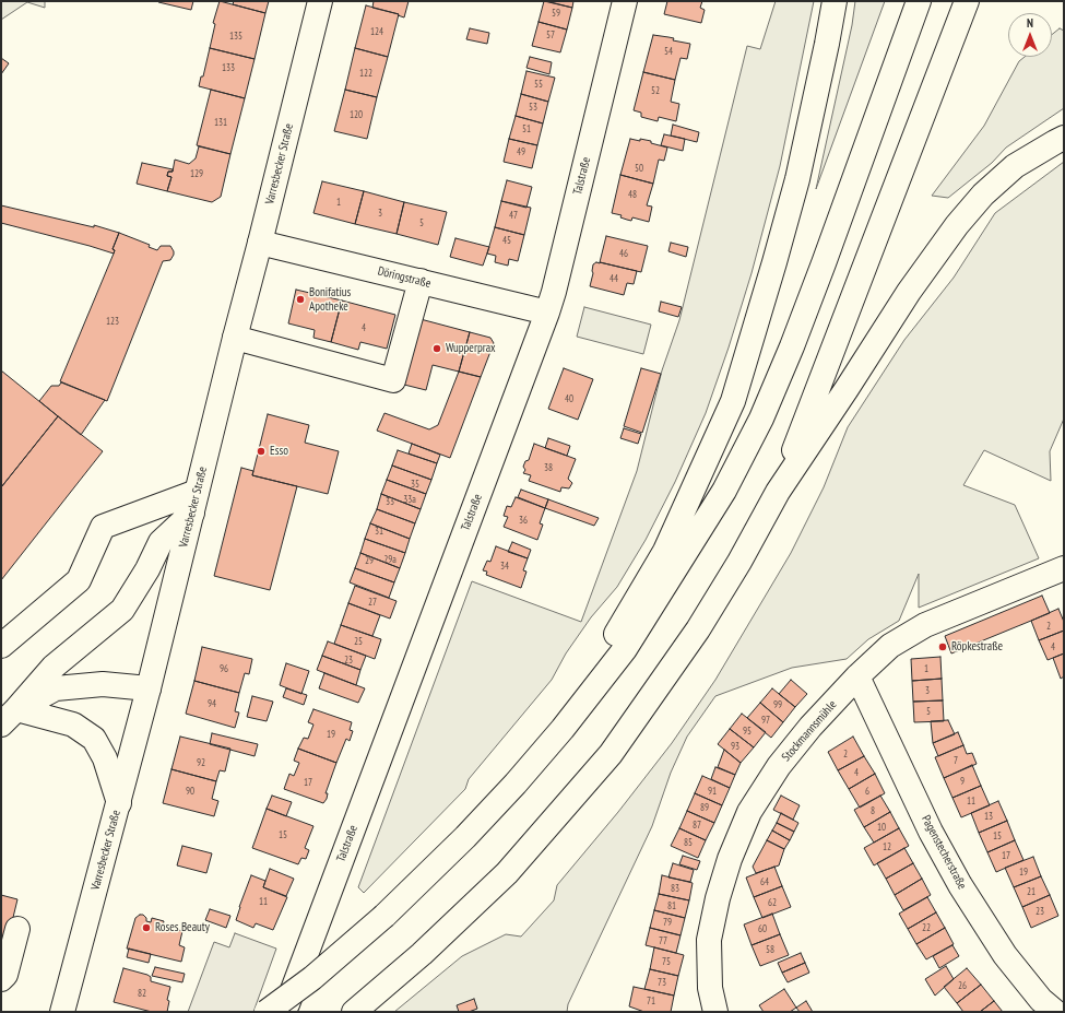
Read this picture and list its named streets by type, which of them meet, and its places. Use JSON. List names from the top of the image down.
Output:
{
  "streets": {
    "main road": [
      "Varresbecker Straße",
      "Talstraße",
      "Döringstraße",
      "Stockmannsmühle",
      "Pagenstecherstraße"
    ]
  },
  "crossings": [
    ["Varresbecker Straße", "Döringstraße"],
    ["Talstraße", "Döringstraße"],
    ["Stockmannsmühle", "Pagenstecherstraße"]
  ],
  "places": [
    "Bonifatius Apotheke",
    "Wupperprax",
    "Esso",
    "Röpkestraße",
    "Roses Beauty"
  ],
  "house_numbers": [
    "59",
    "124",
    "57",
    "135",
    "54",
    "133",
    "122",
    "55",
    "52",
    "53",
    "120",
    "131",
    "51",
    "49",
    "50",
    "129",
    "48",
    "1",
    "3",
    "47",
    "5",
    "45",
    "46",
    "44",
    "123",
    "4",
    "40",
    "38",
    "35",
    "33a",
    "33",
    "36",
    "31",
    "29a",
    "29",
    "34",
    "27",
    "2",
    "25",
    "4",
    "23",
    "96",
    "1",
    "3",
    "94",
    "99",
    "5",
    "97",
    "95",
    "19",
    "93",
    "2",
    "7",
    "92",
    "4",
    "9",
    "17",
    "90",
    "91",
    "6",
    "11",
    "89",
    "8",
    "13",
    "87",
    "10",
    "15",
    "15",
    "85",
    "12",
    "17",
    "19",
    "64",
    "83",
    "21",
    "11",
    "62",
    "81",
    "23",
    "79",
    "22",
    "60",
    "77",
    "58",
    "75",
    "73",
    "26",
    "82",
    "71"
  ],
  "north": "top"
}
